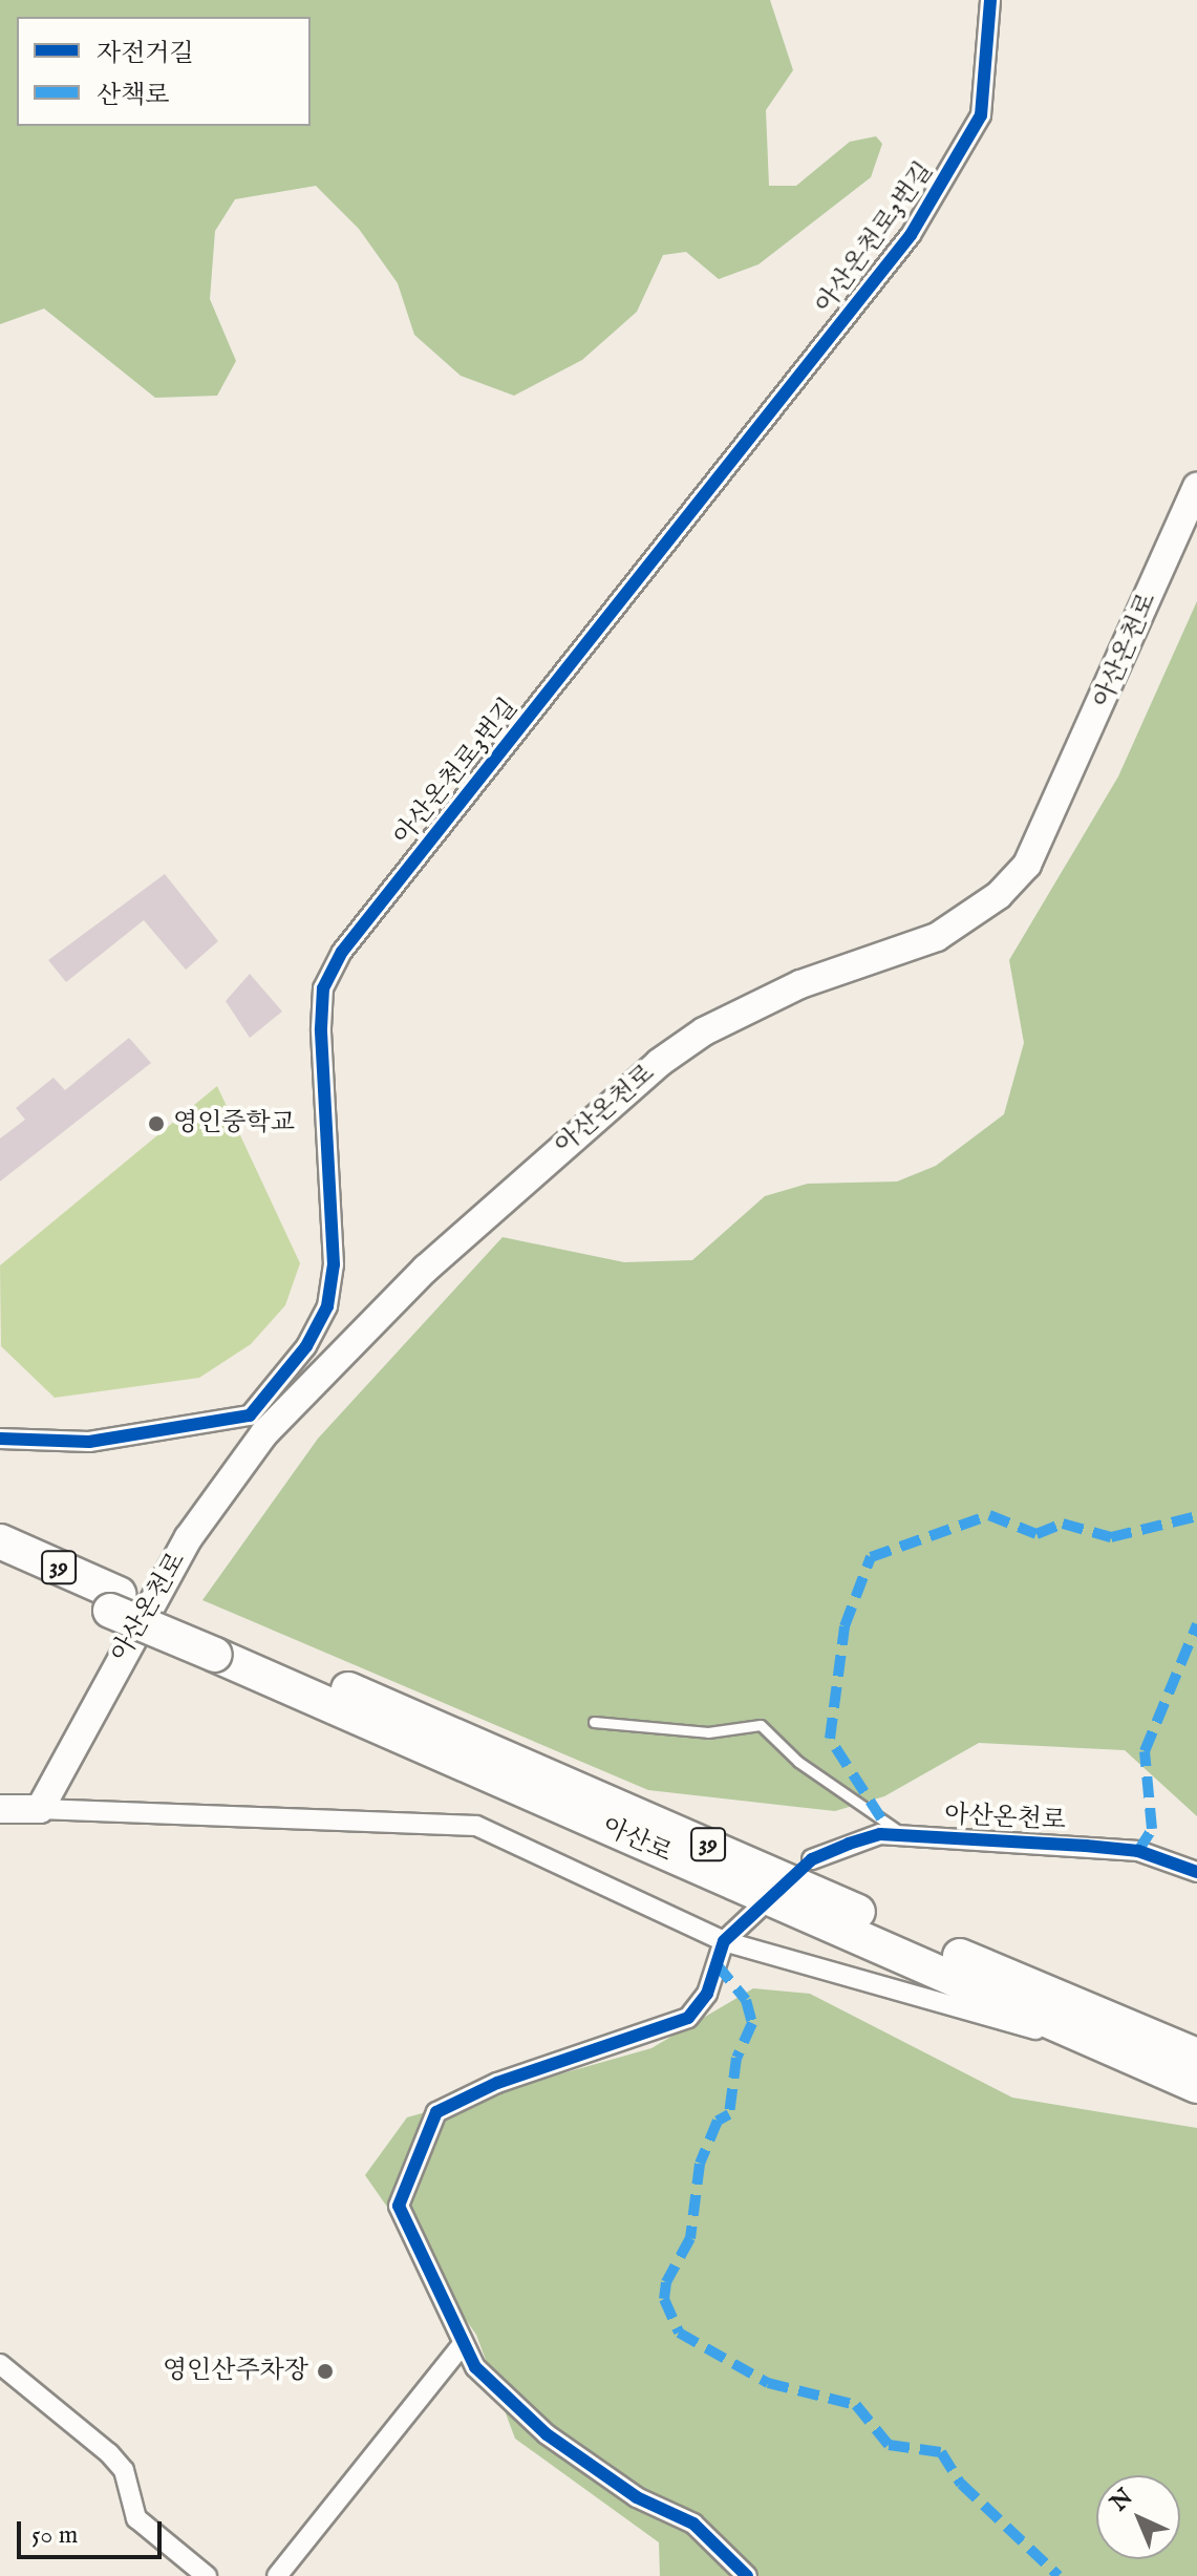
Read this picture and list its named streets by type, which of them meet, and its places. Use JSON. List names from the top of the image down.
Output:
{
  "streets": {
    "highway": ["39", "아산로"],
    "main road": ["아산온천로"],
    "street": ["아산온천로3번길"]
  },
  "crossings": [
    ["아산온천로3번길", "아산온천로"],
    ["39", "아산로"]
  ],
  "places": ["영인중학교", "영인산주차장"],
  "legend": ["자전거길", "산책로"],
  "scale_bar": "50 m",
  "north": "top left"
}
